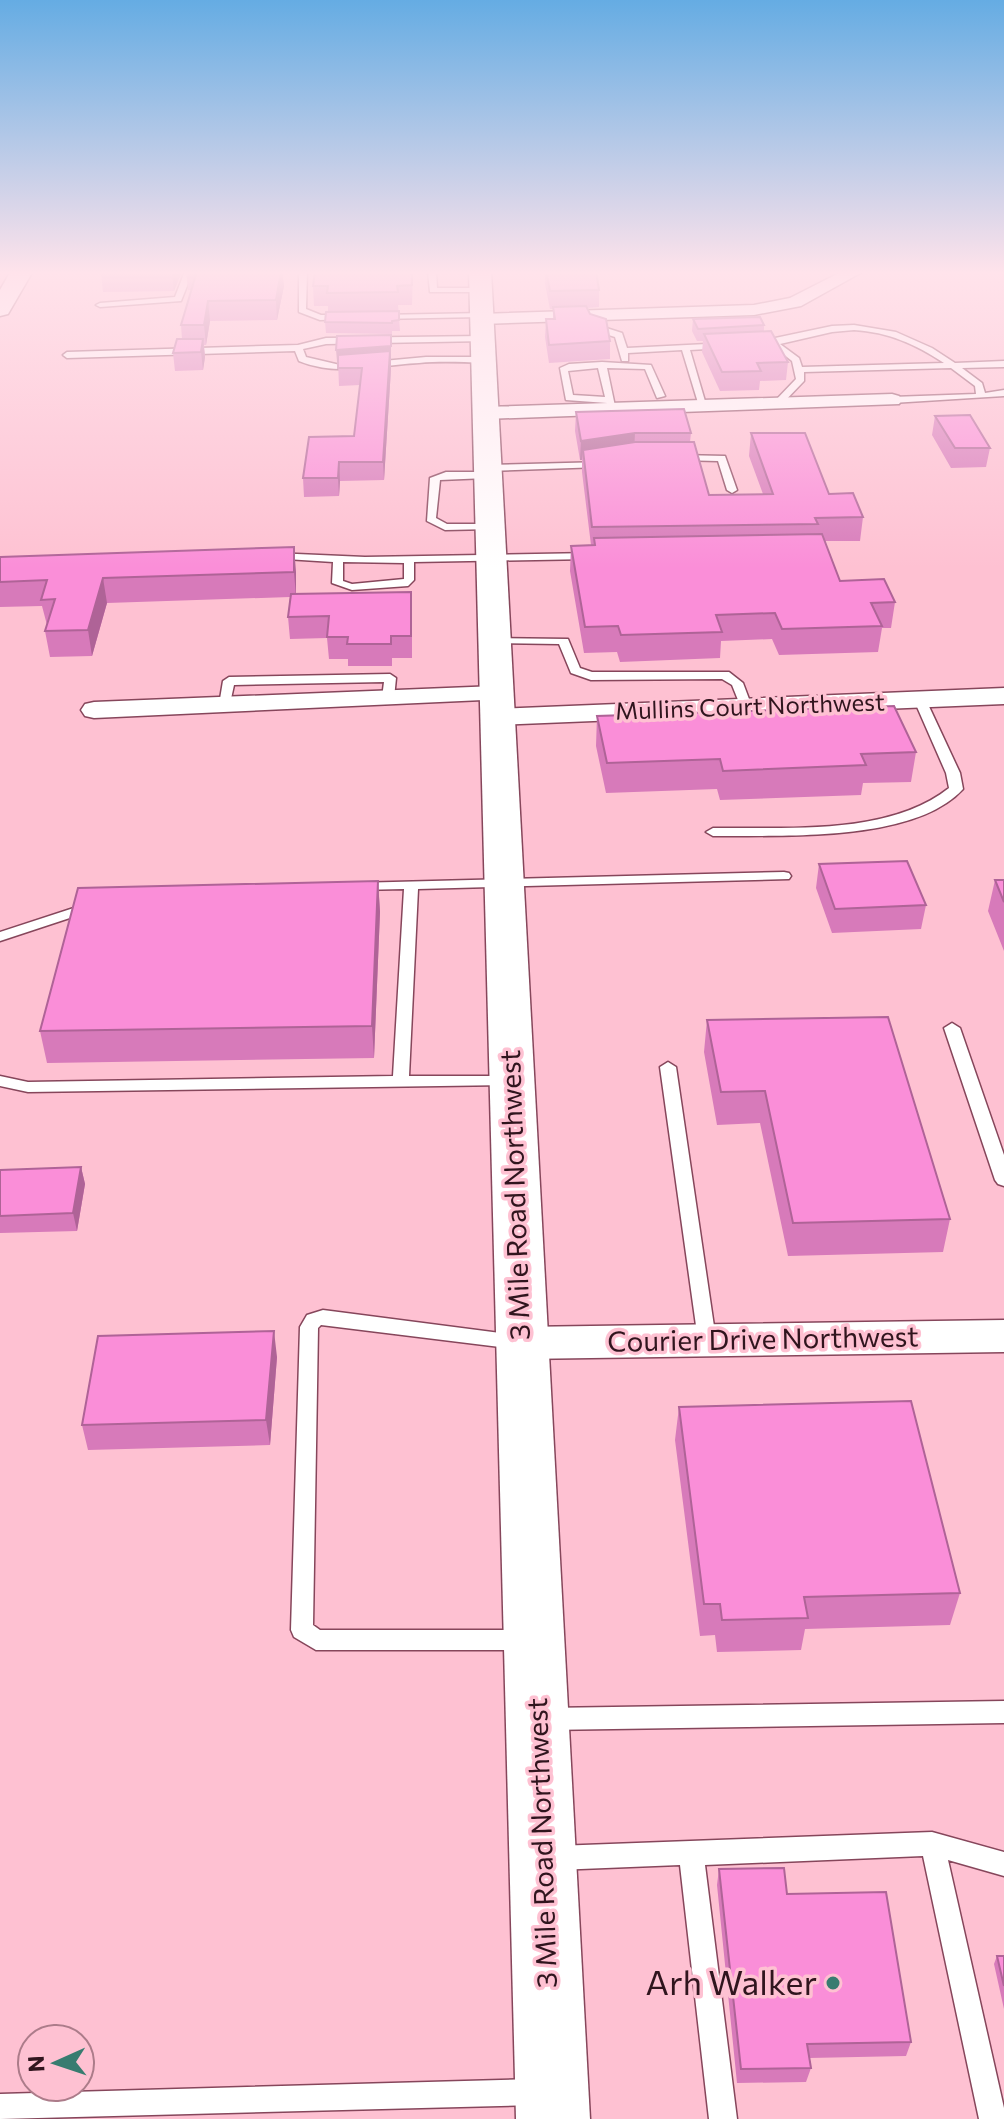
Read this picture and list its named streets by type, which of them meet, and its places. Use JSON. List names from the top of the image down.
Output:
{
  "streets": {
    "main road": ["3 Mile Road Northwest"],
    "street": ["Mullins Court Northwest", "Courier Drive Northwest"]
  },
  "crossings": [
    ["Mullins Court Northwest", "3 Mile Road Northwest"],
    ["3 Mile Road Northwest", "Courier Drive Northwest"]
  ],
  "places": ["Arh Walker"],
  "north": "left"
}
